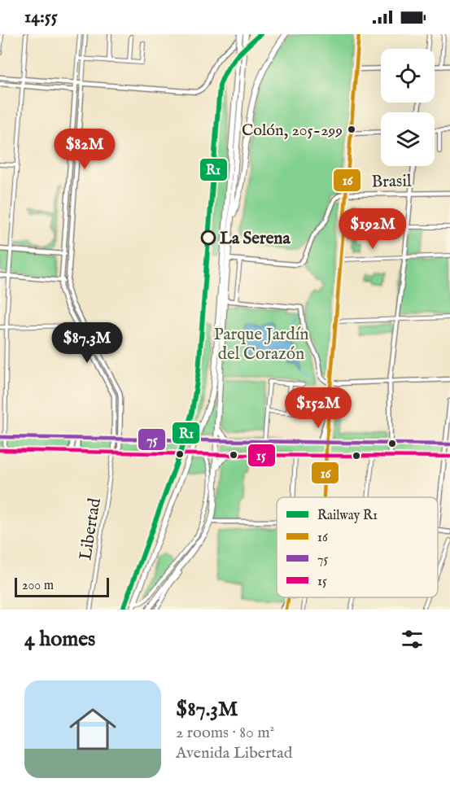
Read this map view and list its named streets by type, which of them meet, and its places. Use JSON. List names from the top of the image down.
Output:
{
  "streets": {
    "street": ["Brasil", "Libertad"]
  },
  "parks": ["Parque Jardín del Corazón"],
  "places": ["Colón, 205-299", "La Serena"],
  "lines": [
    "rail line R1",
    "transit line 16",
    "transit line 75",
    "transit line 15"
  ],
  "legend": [
    "Railway R1",
    "16",
    "75",
    "15"
  ],
  "scale_bar": "200 m",
  "page": {
    "status": "14:55",
    "price": [
      "$82M",
      "$192M",
      "$87.3M",
      "$152M"
    ],
    "scale": "200 m",
    "heading": "4 homes",
    "list": [
      {
        "name": "$87.3M",
        "note": "2 rooms · 80 m² · Avenida Libertad"
      }
    ]
  }
}
